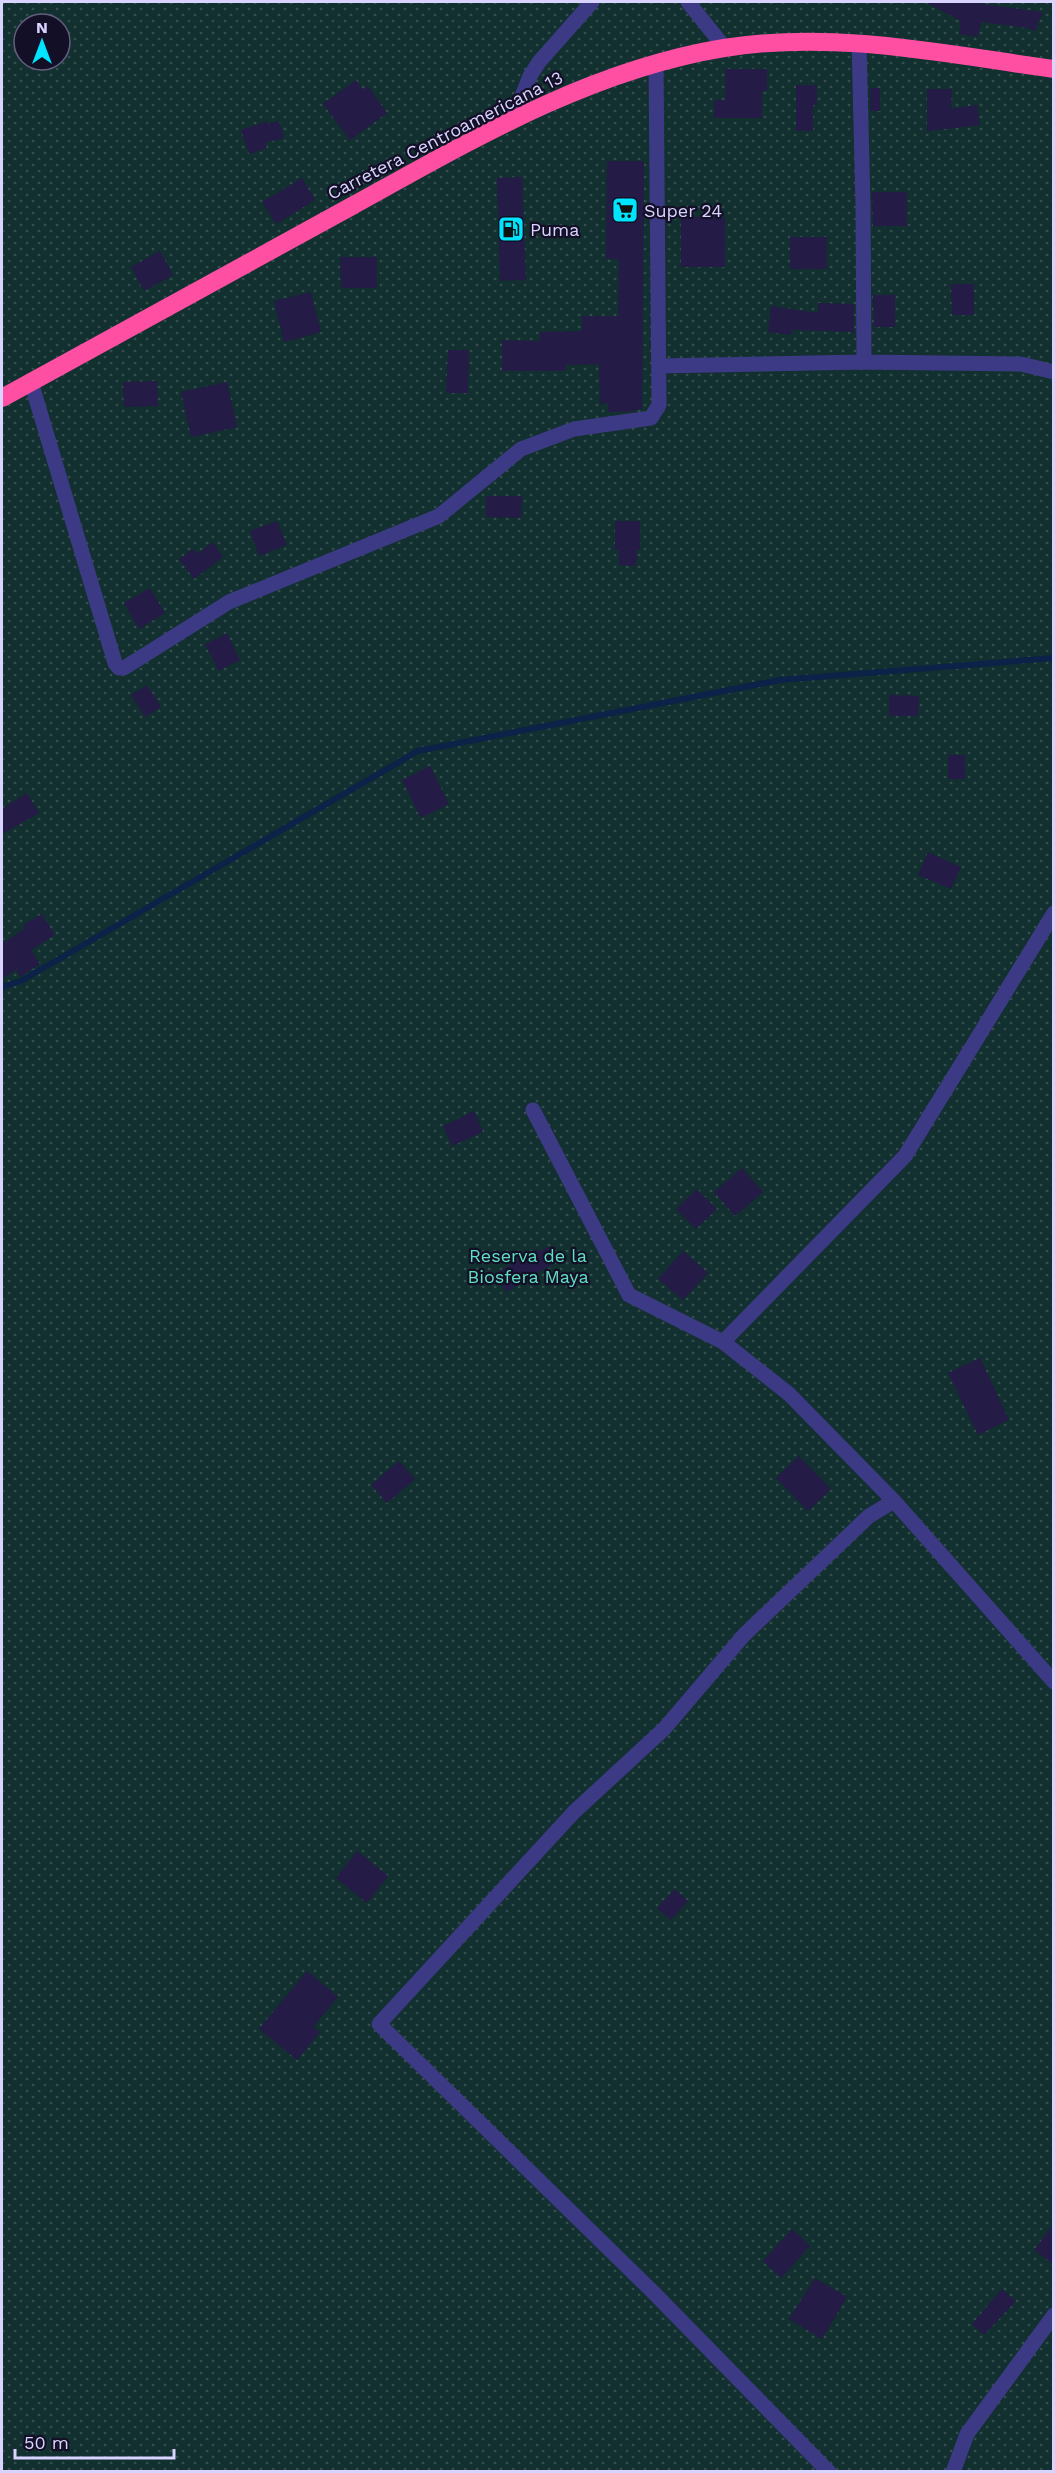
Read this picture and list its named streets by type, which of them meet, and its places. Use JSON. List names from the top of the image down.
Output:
{
  "streets": {
    "highway": ["Carretera Centroamericana 13"]
  },
  "parks": ["Reserva de la Biosfera Maya"],
  "places": {
    "supermarket": ["Super 24"],
    "fuel station": ["Puma"]
  },
  "scale_bar": "50 m",
  "north": "top"
}
